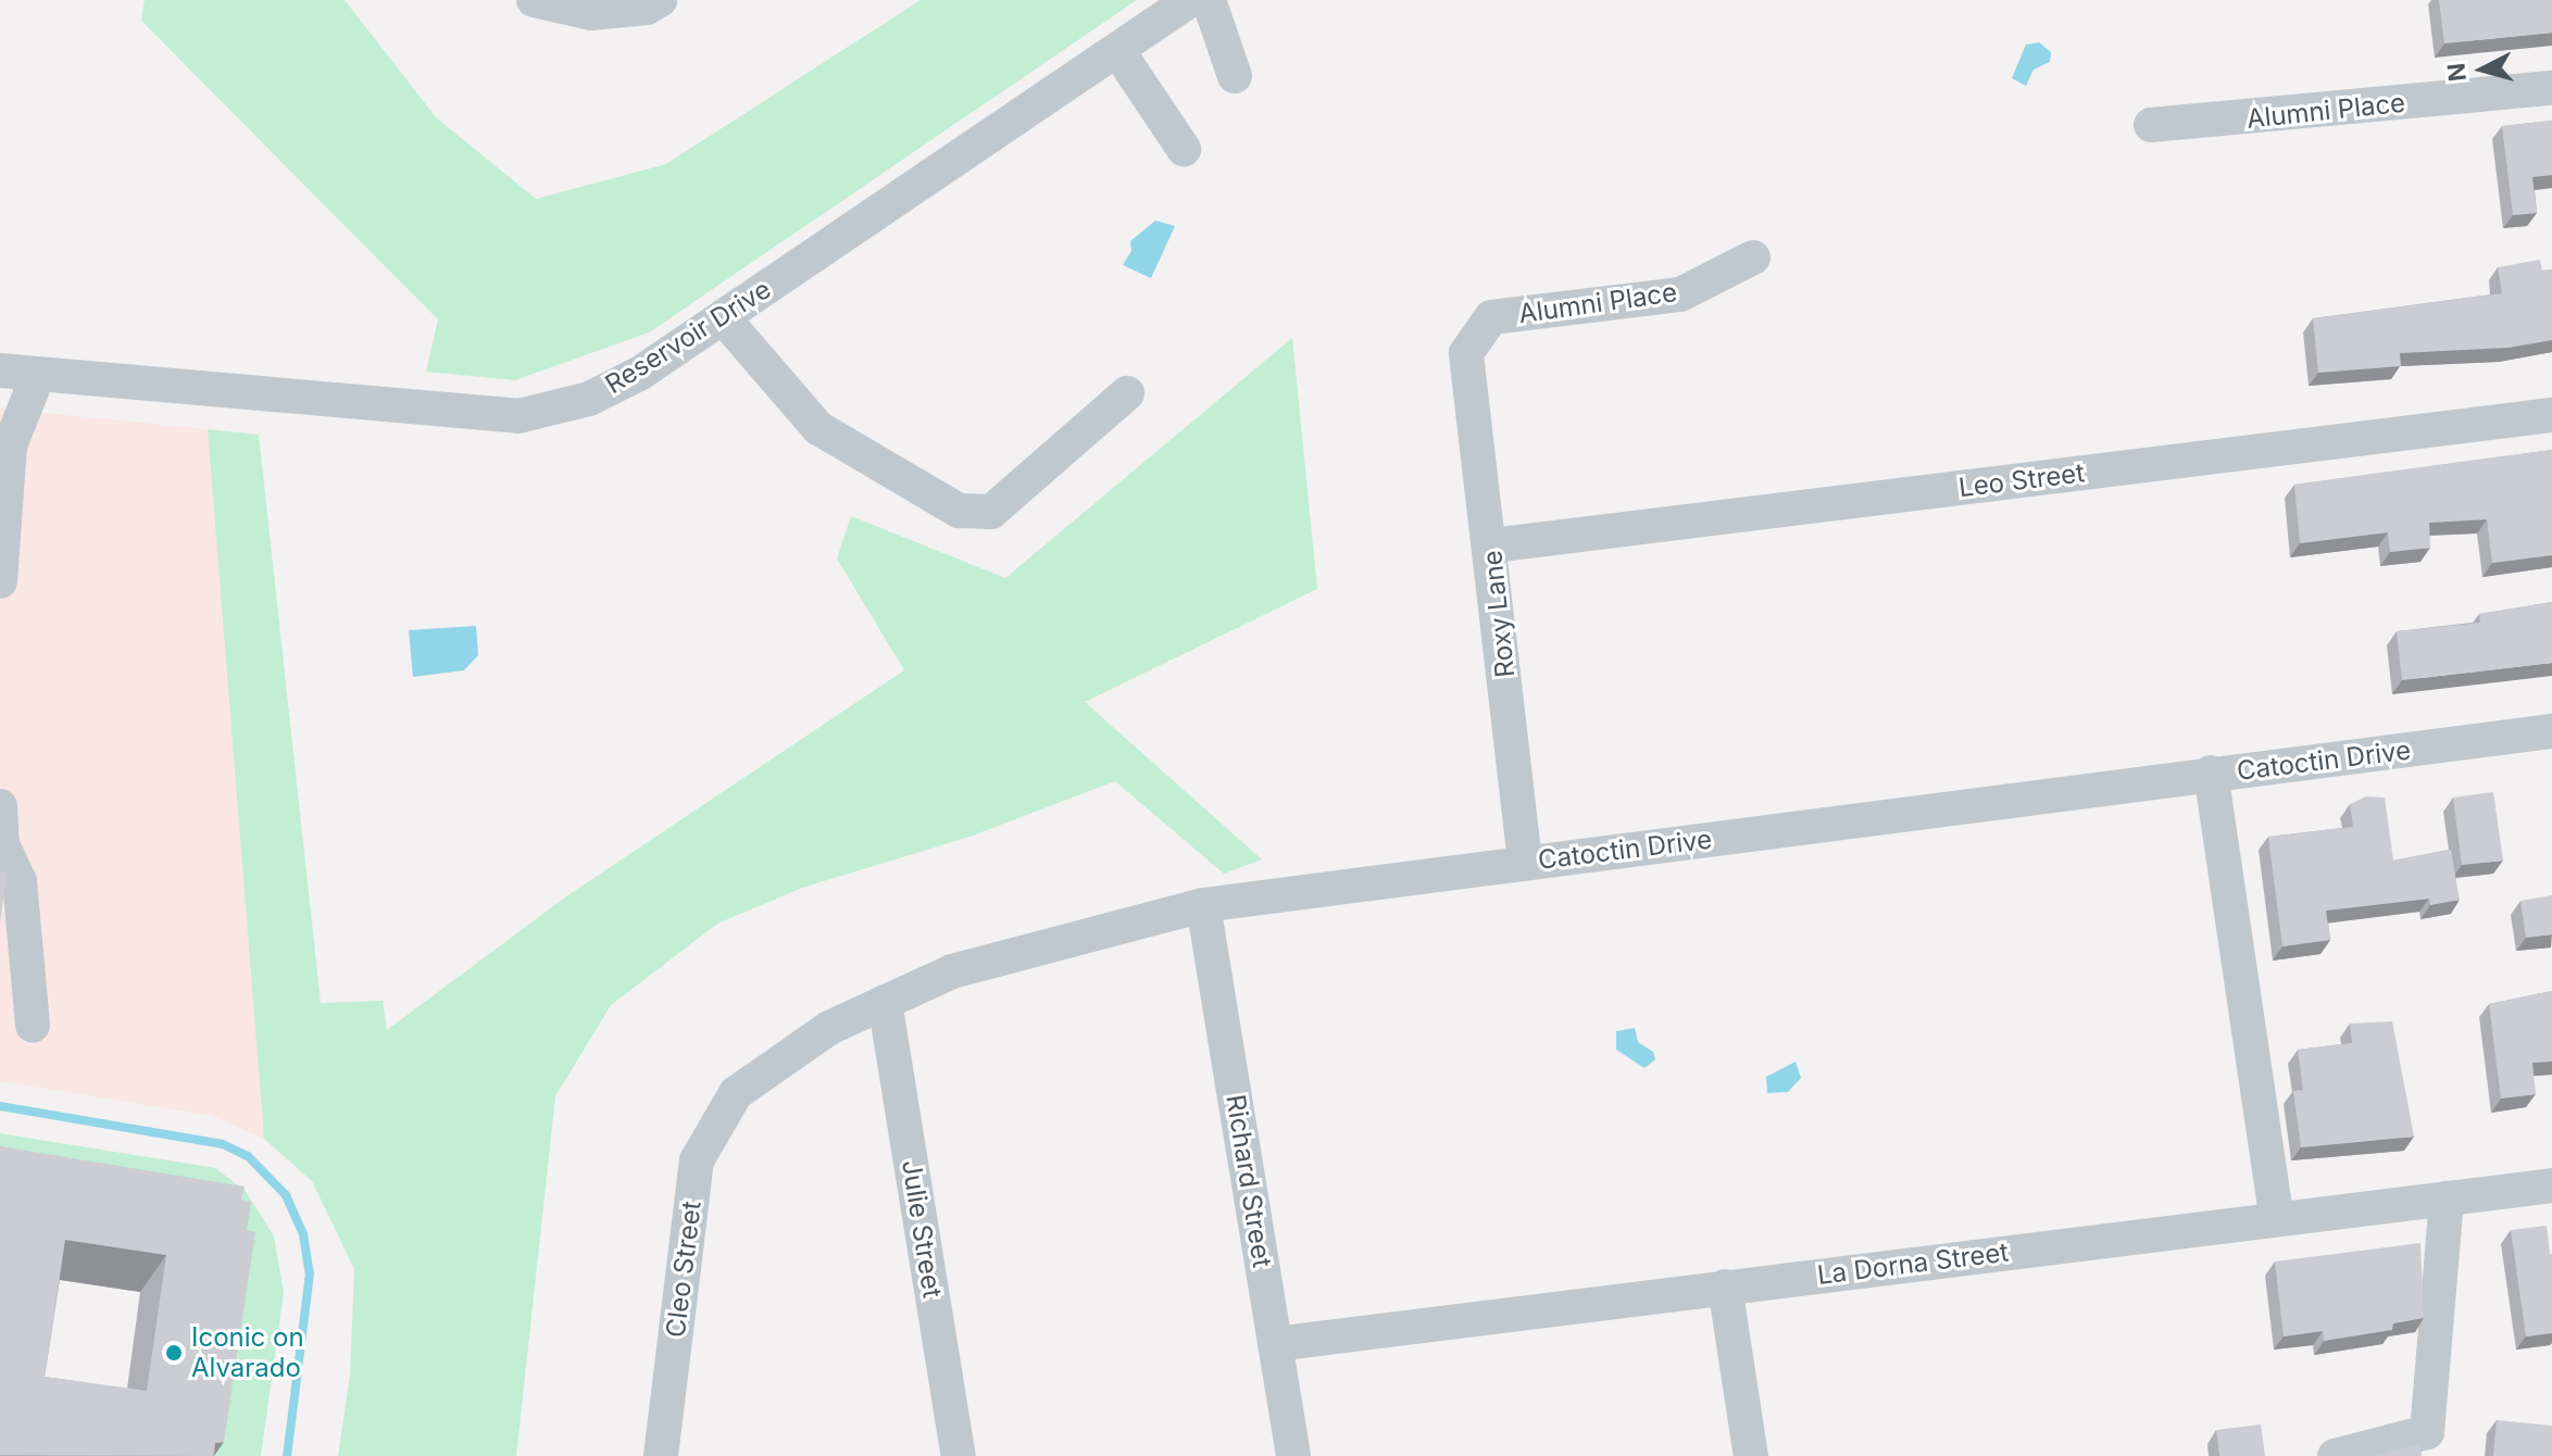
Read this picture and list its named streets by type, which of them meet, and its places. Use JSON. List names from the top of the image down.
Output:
{
  "streets": {
    "street": [
      "Alumni Place",
      "Reservoir Drive",
      "Leo Street",
      "Roxy Lane",
      "Catoctin Drive",
      "Richard Street",
      "Julie Street",
      "La Dorna Street",
      "Cleo Street"
    ]
  },
  "crossings": [
    ["Alumni Place", "Roxy Lane"],
    ["Leo Street", "Roxy Lane"],
    ["Roxy Lane", "Catoctin Drive"],
    ["Catoctin Drive", "Richard Street"],
    ["Catoctin Drive", "Julie Street"],
    ["Catoctin Drive", "Cleo Street"],
    ["Richard Street", "La Dorna Street"]
  ],
  "places": ["Iconic on Alvarado"],
  "north": "left"
}
